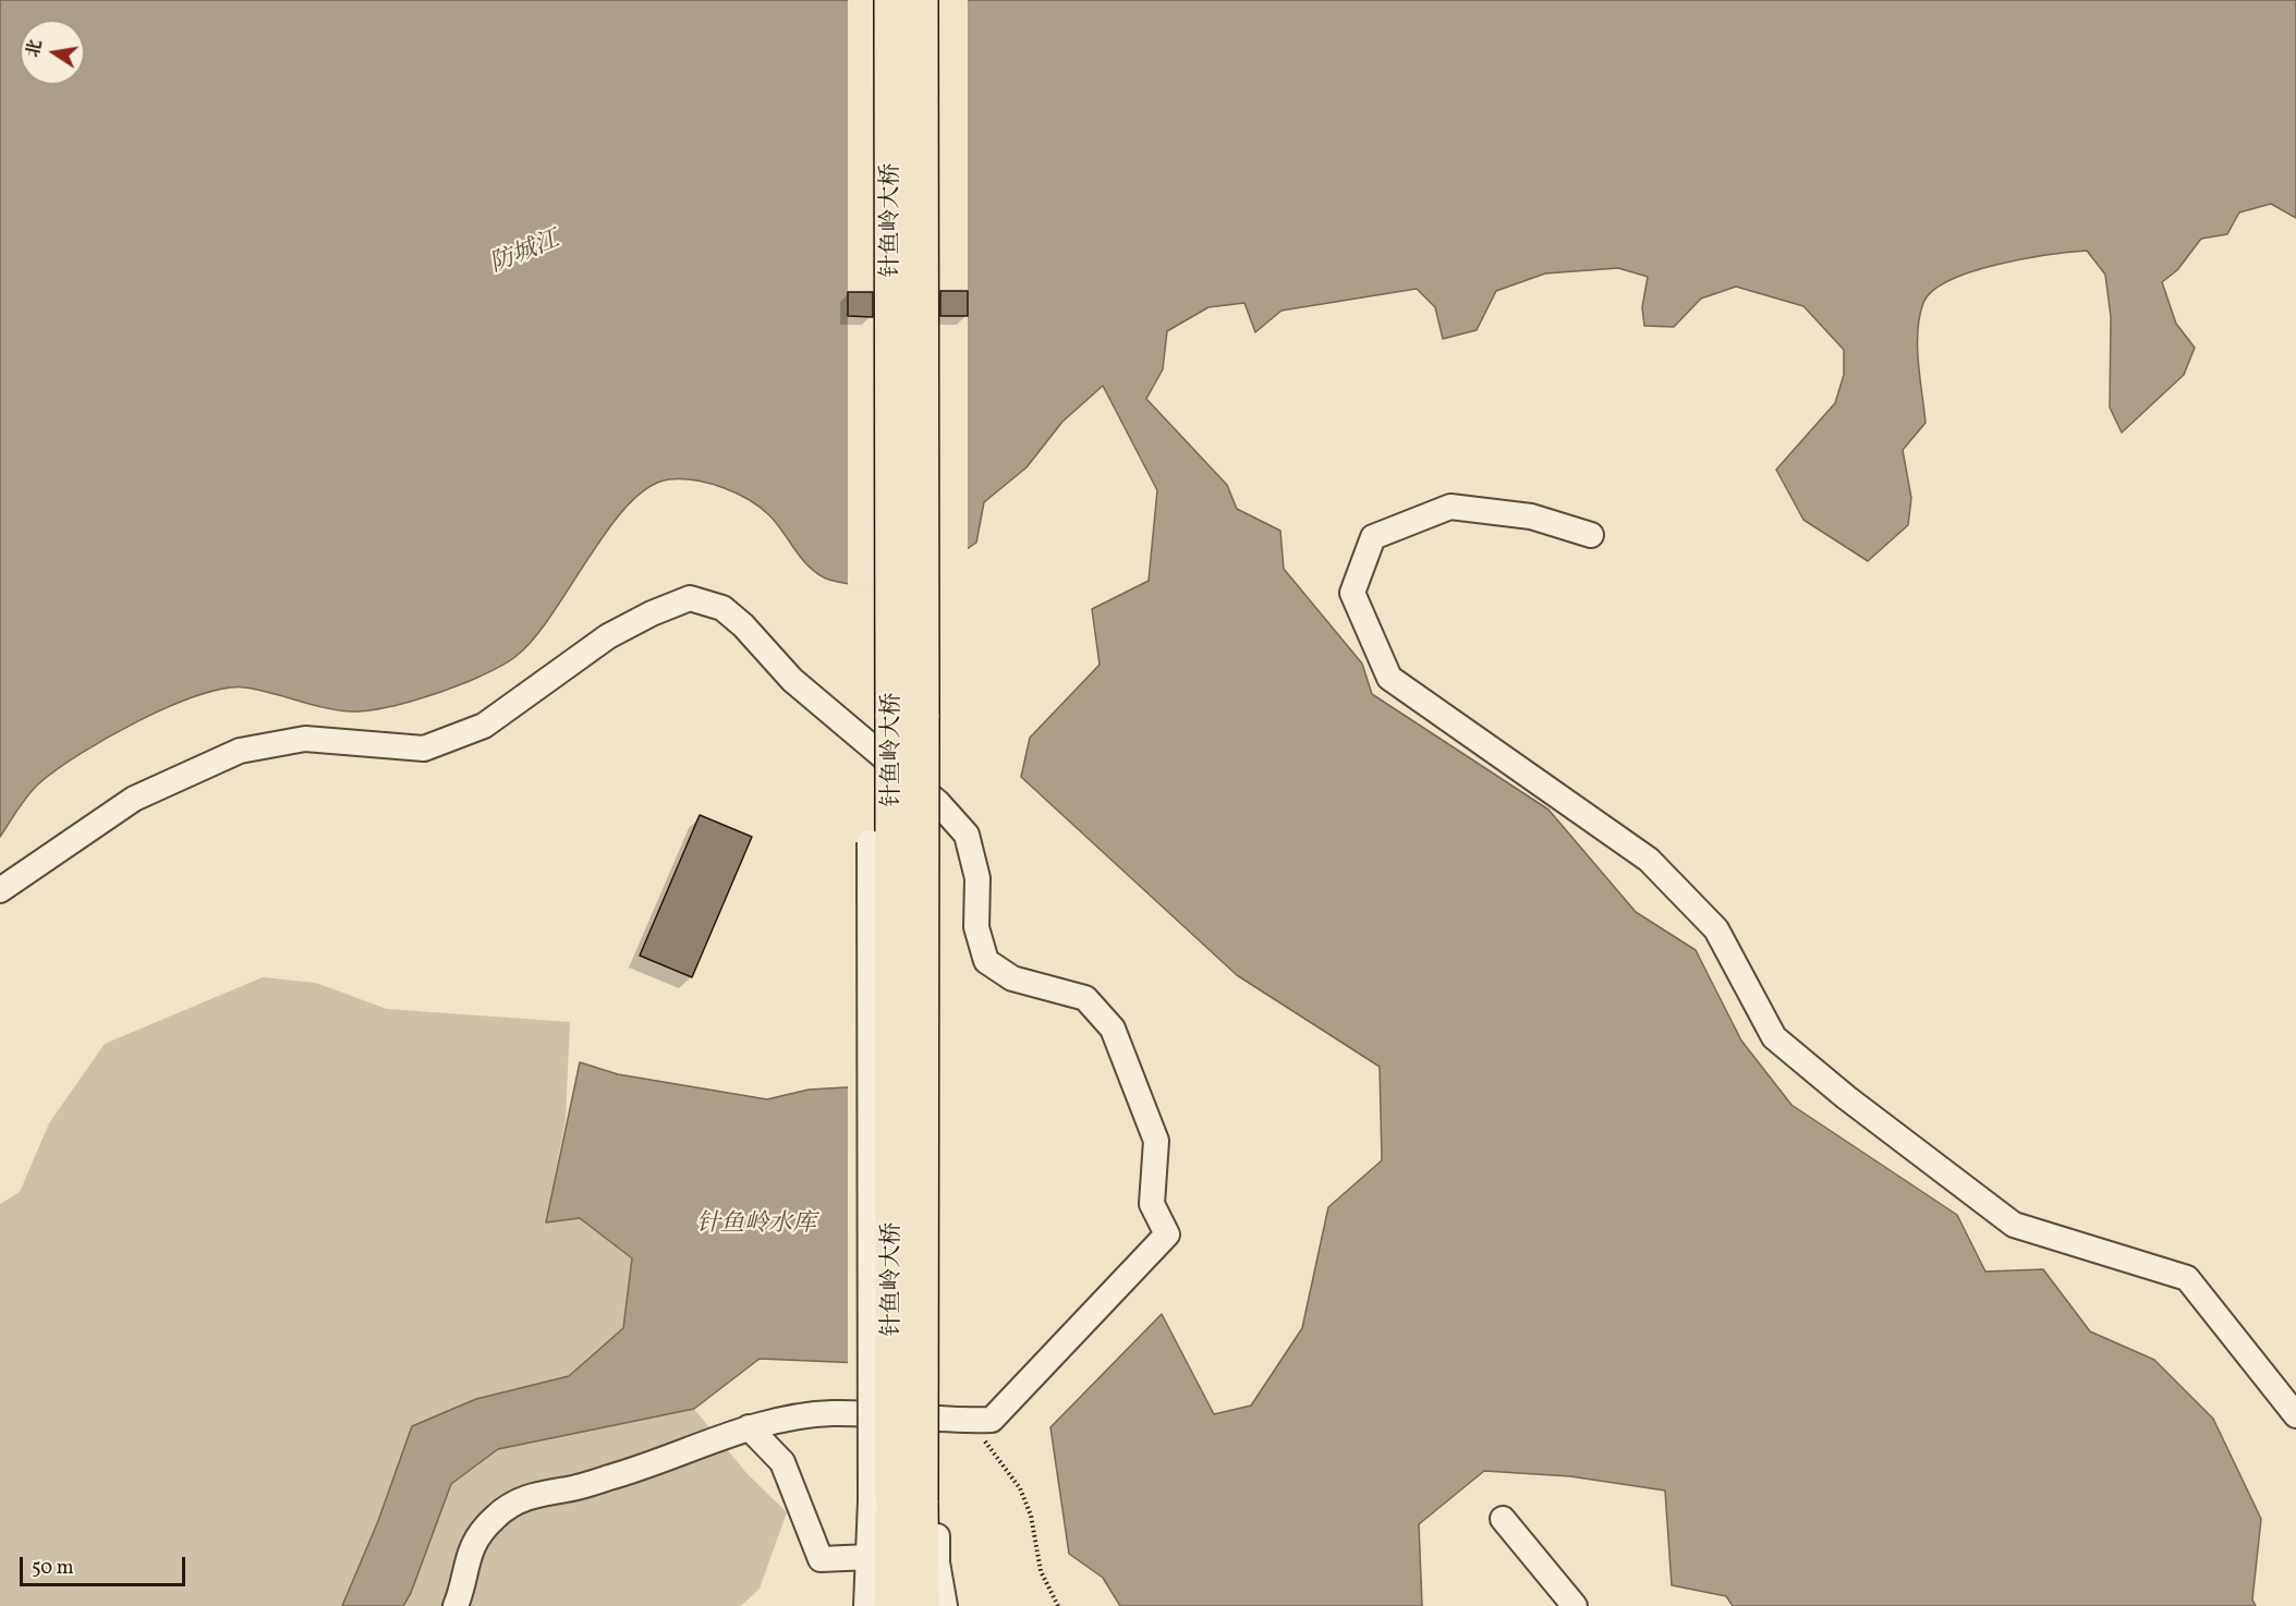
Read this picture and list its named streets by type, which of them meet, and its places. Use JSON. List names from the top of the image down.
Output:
{
  "streets": {
    "main road": ["针鱼岭大桥"]
  },
  "water": ["防城江", "针鱼岭水库"],
  "scale_bar": "50 m",
  "north": "left"
}
